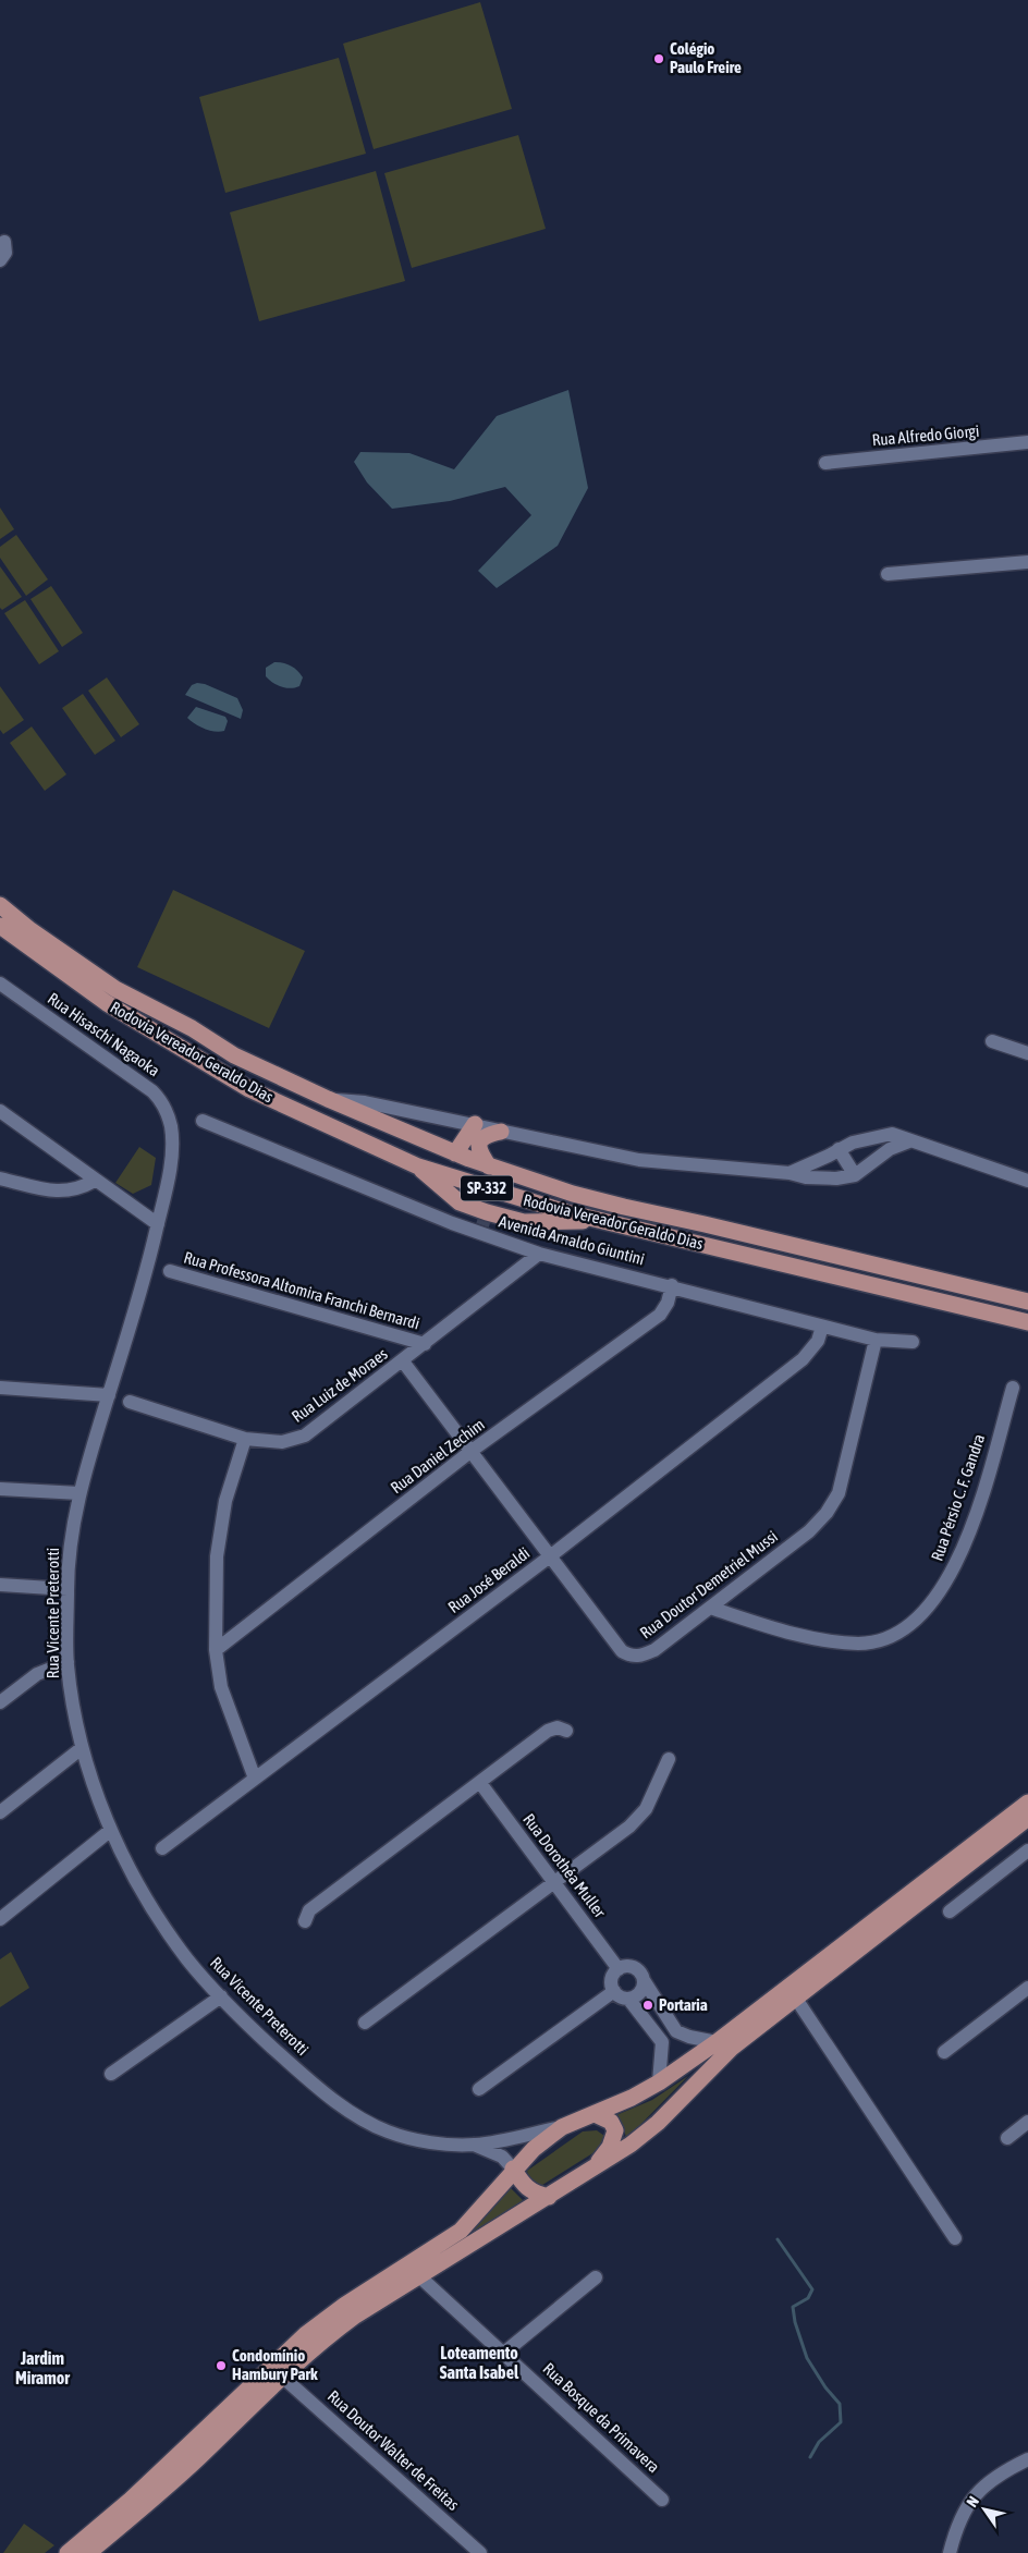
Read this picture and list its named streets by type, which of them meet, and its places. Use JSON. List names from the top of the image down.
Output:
{
  "streets": {
    "main road": ["Rodovia Vereador Geraldo Dias", "SP-332"],
    "street": [
      "Rua Alfredo Giorgi",
      "Rua Hisaschi Nagaoka",
      "Avenida Arnaldo Giuntini",
      "Rua Professora Altomira Franchi Bernardi",
      "Rua Luiz de Moraes",
      "Rua Daniel Zechim",
      "Rua Pérsio C. F. Gandra",
      "Rua José Beraldi",
      "Rua Doutor Demetriel Mussi",
      "Rua Vicente Preterotti",
      "Rua Dorothéa Muller",
      "Rua Bosque da Primavera",
      "Rua Doutor Walter de Freitas"
    ]
  },
  "crossings": [
    ["Rua Hisaschi Nagaoka", "Rua Vicente Preterotti"],
    ["Avenida Arnaldo Giuntini", "Rua Luiz de Moraes"],
    ["Avenida Arnaldo Giuntini", "Rua Daniel Zechim"],
    ["Avenida Arnaldo Giuntini", "Rua José Beraldi"],
    ["Avenida Arnaldo Giuntini", "Rua Doutor Demetriel Mussi"],
    ["Rua Professora Altomira Franchi Bernardi", "Rua Luiz de Moraes"],
    ["Rua Luiz de Moraes", "Rua Doutor Demetriel Mussi"],
    ["Rua Daniel Zechim", "Rua Doutor Demetriel Mussi"],
    ["Rua Pérsio C. F. Gandra", "Rua Doutor Demetriel Mussi"],
    ["Rua José Beraldi", "Rua Doutor Demetriel Mussi"]
  ],
  "districts": ["Loteamento Santa Isabel", "Jardim Miramor"],
  "places": ["Colégio Paulo Freire", "Portaria", "Condomínio Hambury Park"],
  "north": "top left"
}
